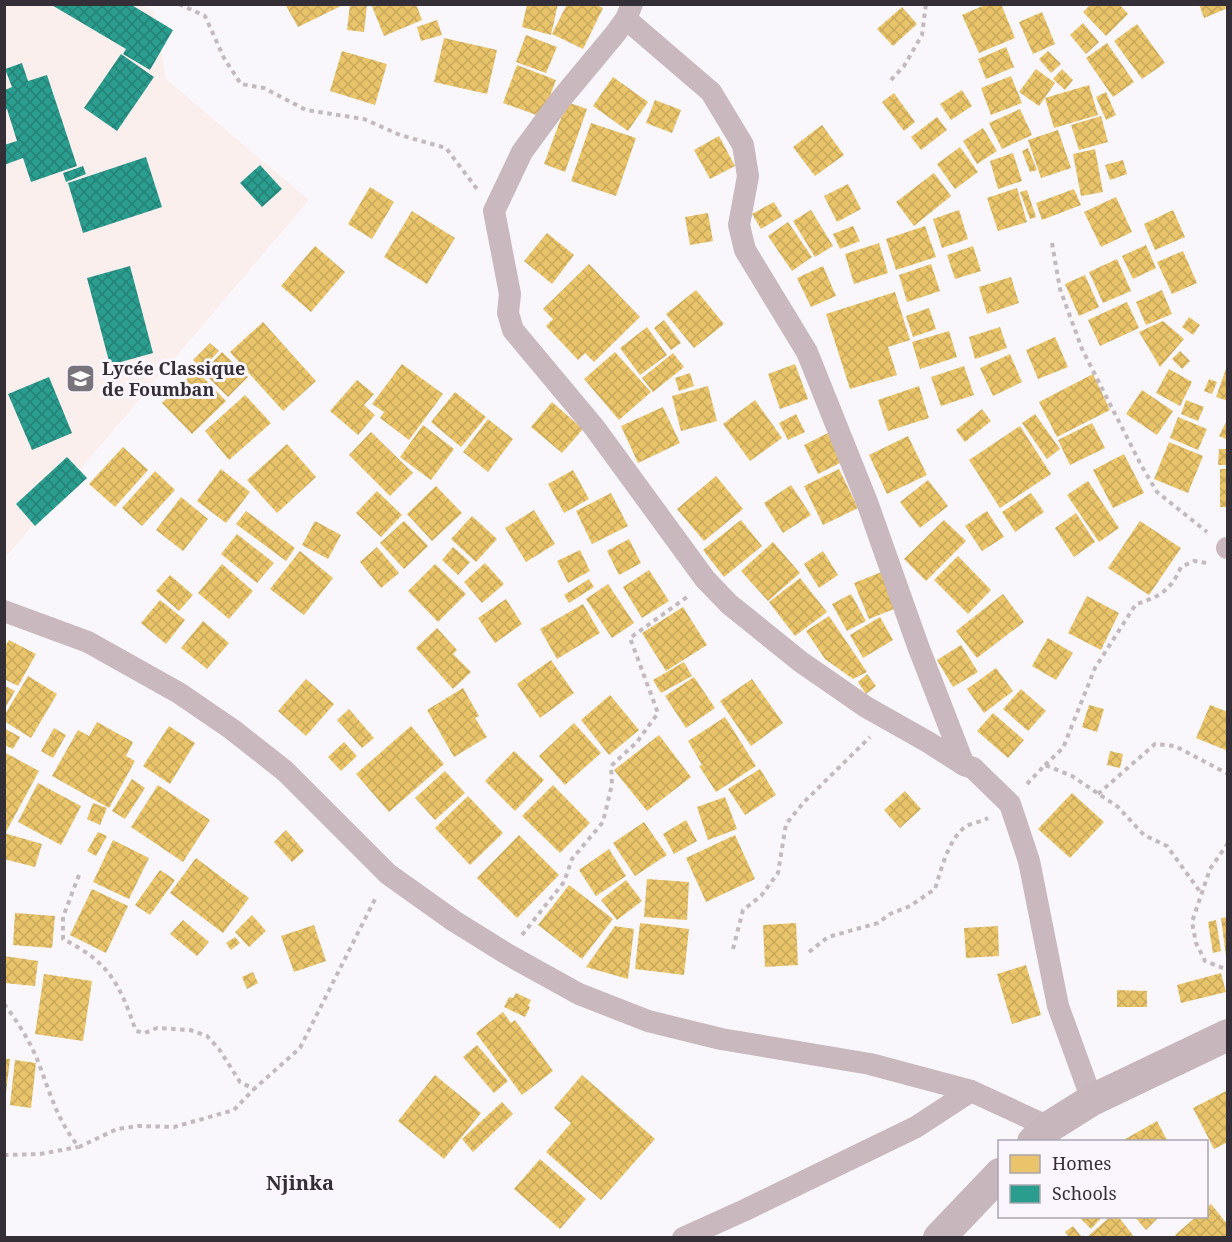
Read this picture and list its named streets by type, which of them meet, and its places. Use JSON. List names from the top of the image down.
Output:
{
  "districts": ["Njinka"],
  "places": {
    "school or university": ["Lycée Classique de Foumban"]
  },
  "legend": ["Homes", "Schools"]
}
